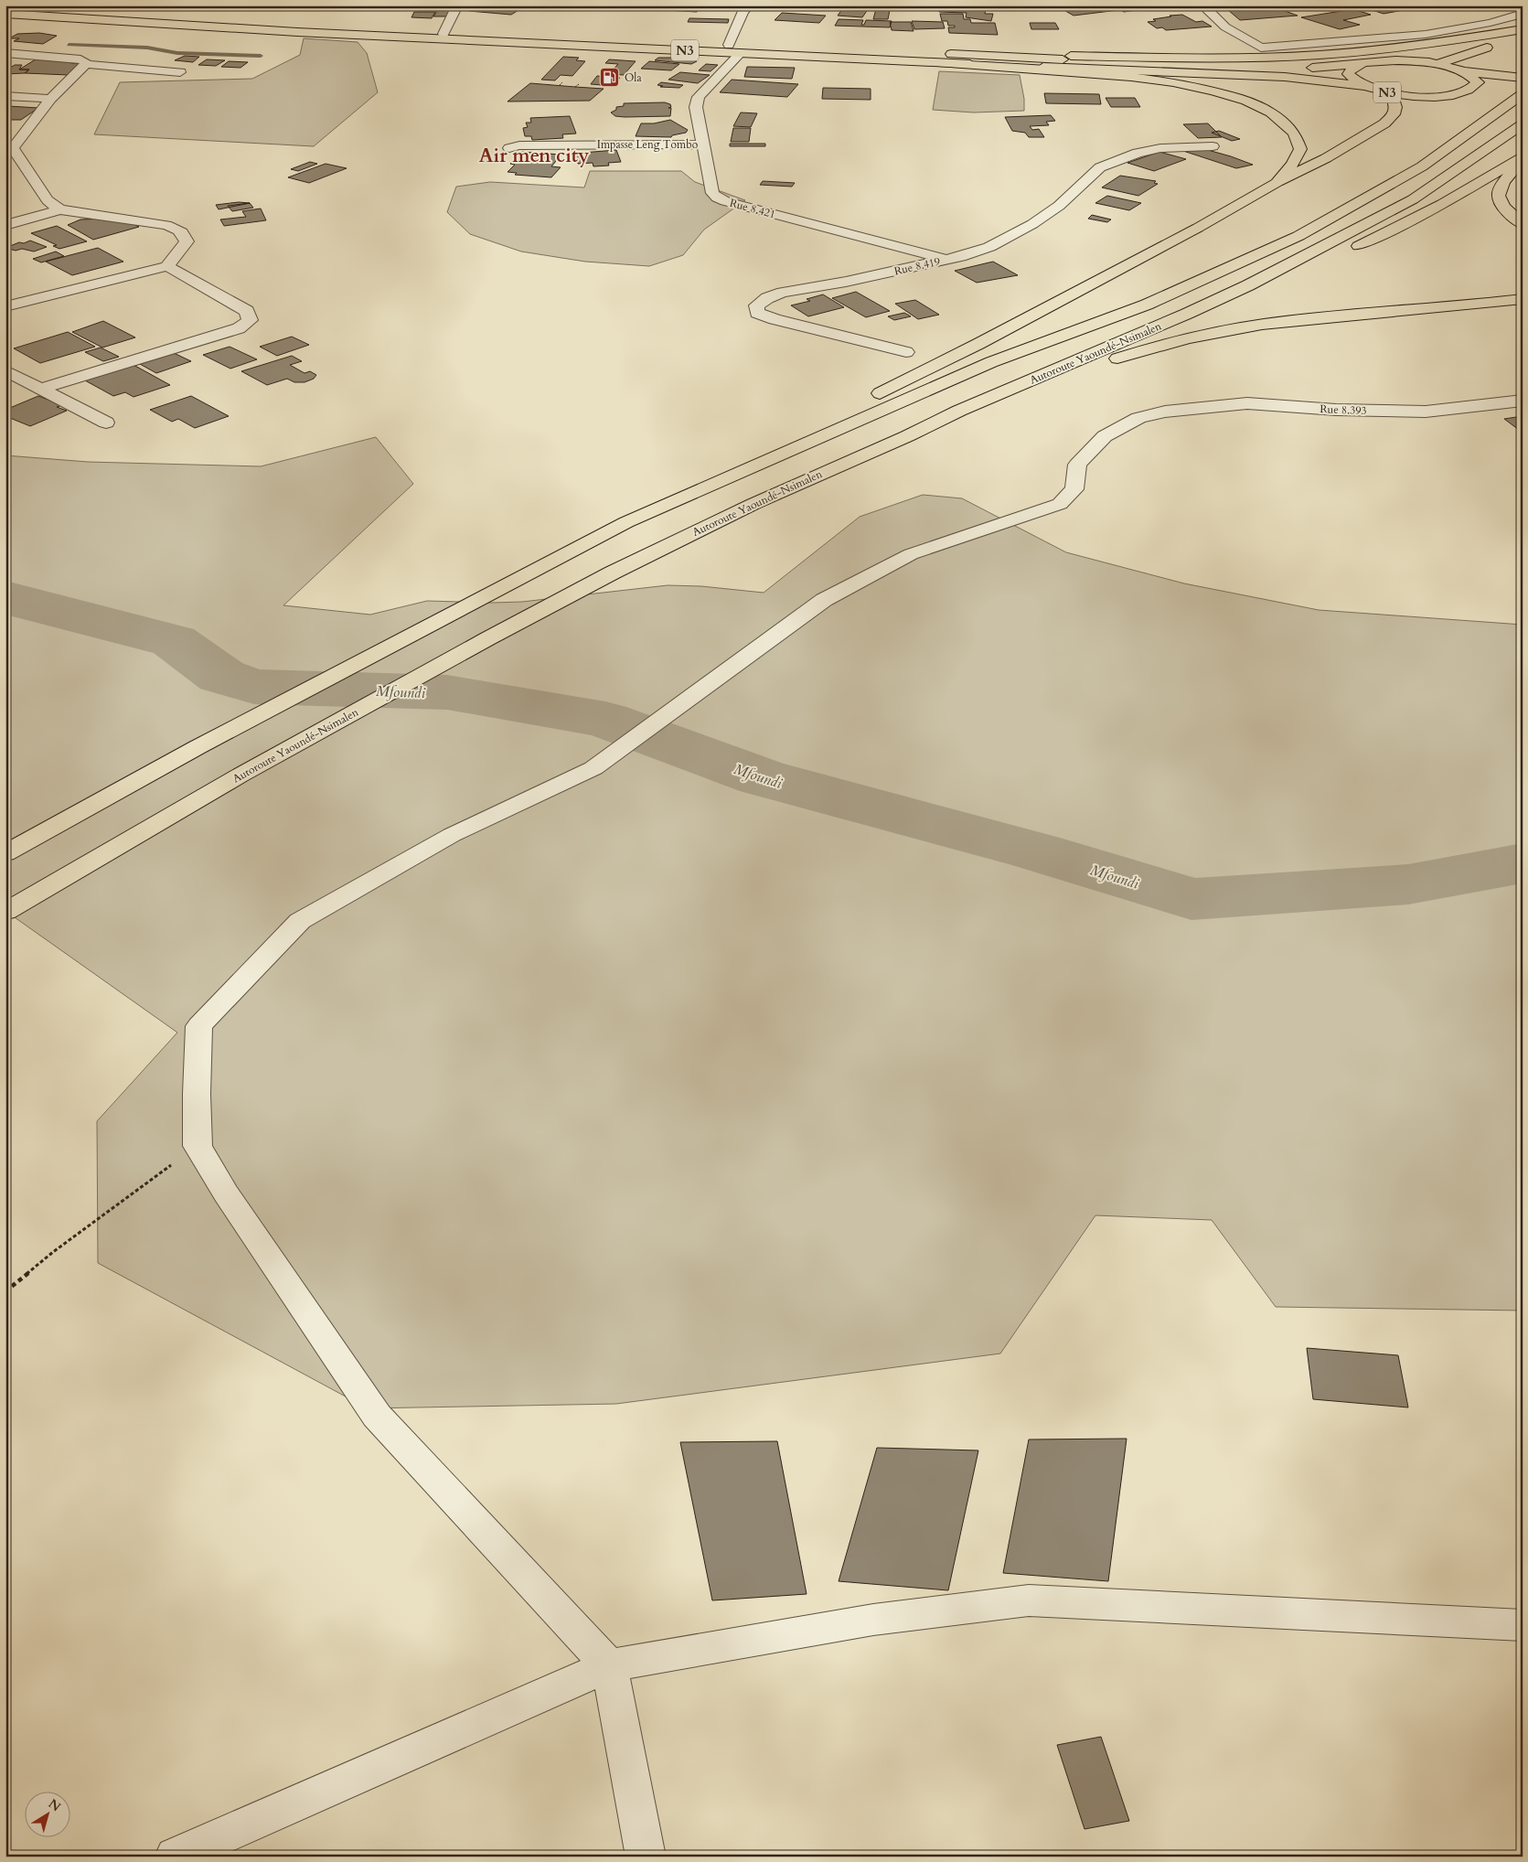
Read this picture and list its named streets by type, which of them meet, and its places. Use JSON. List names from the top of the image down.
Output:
{
  "streets": {
    "highway": ["N3", "Autoroute Yaoundé-Nsimalen"],
    "street": [
      "Impasse Leng Tombo",
      "Rue 8.421",
      "Rue 8.419",
      "Rue 8.393"
    ]
  },
  "crossings": [
    ["N3", "Rue 8.421"],
    ["Impasse Leng Tombo", "Rue 8.421"],
    ["Rue 8.421", "Rue 8.419"]
  ],
  "districts": ["Air men city"],
  "water": ["Mfoundi"],
  "places": {
    "fuel station": ["Ola"]
  },
  "north": "top right"
}
